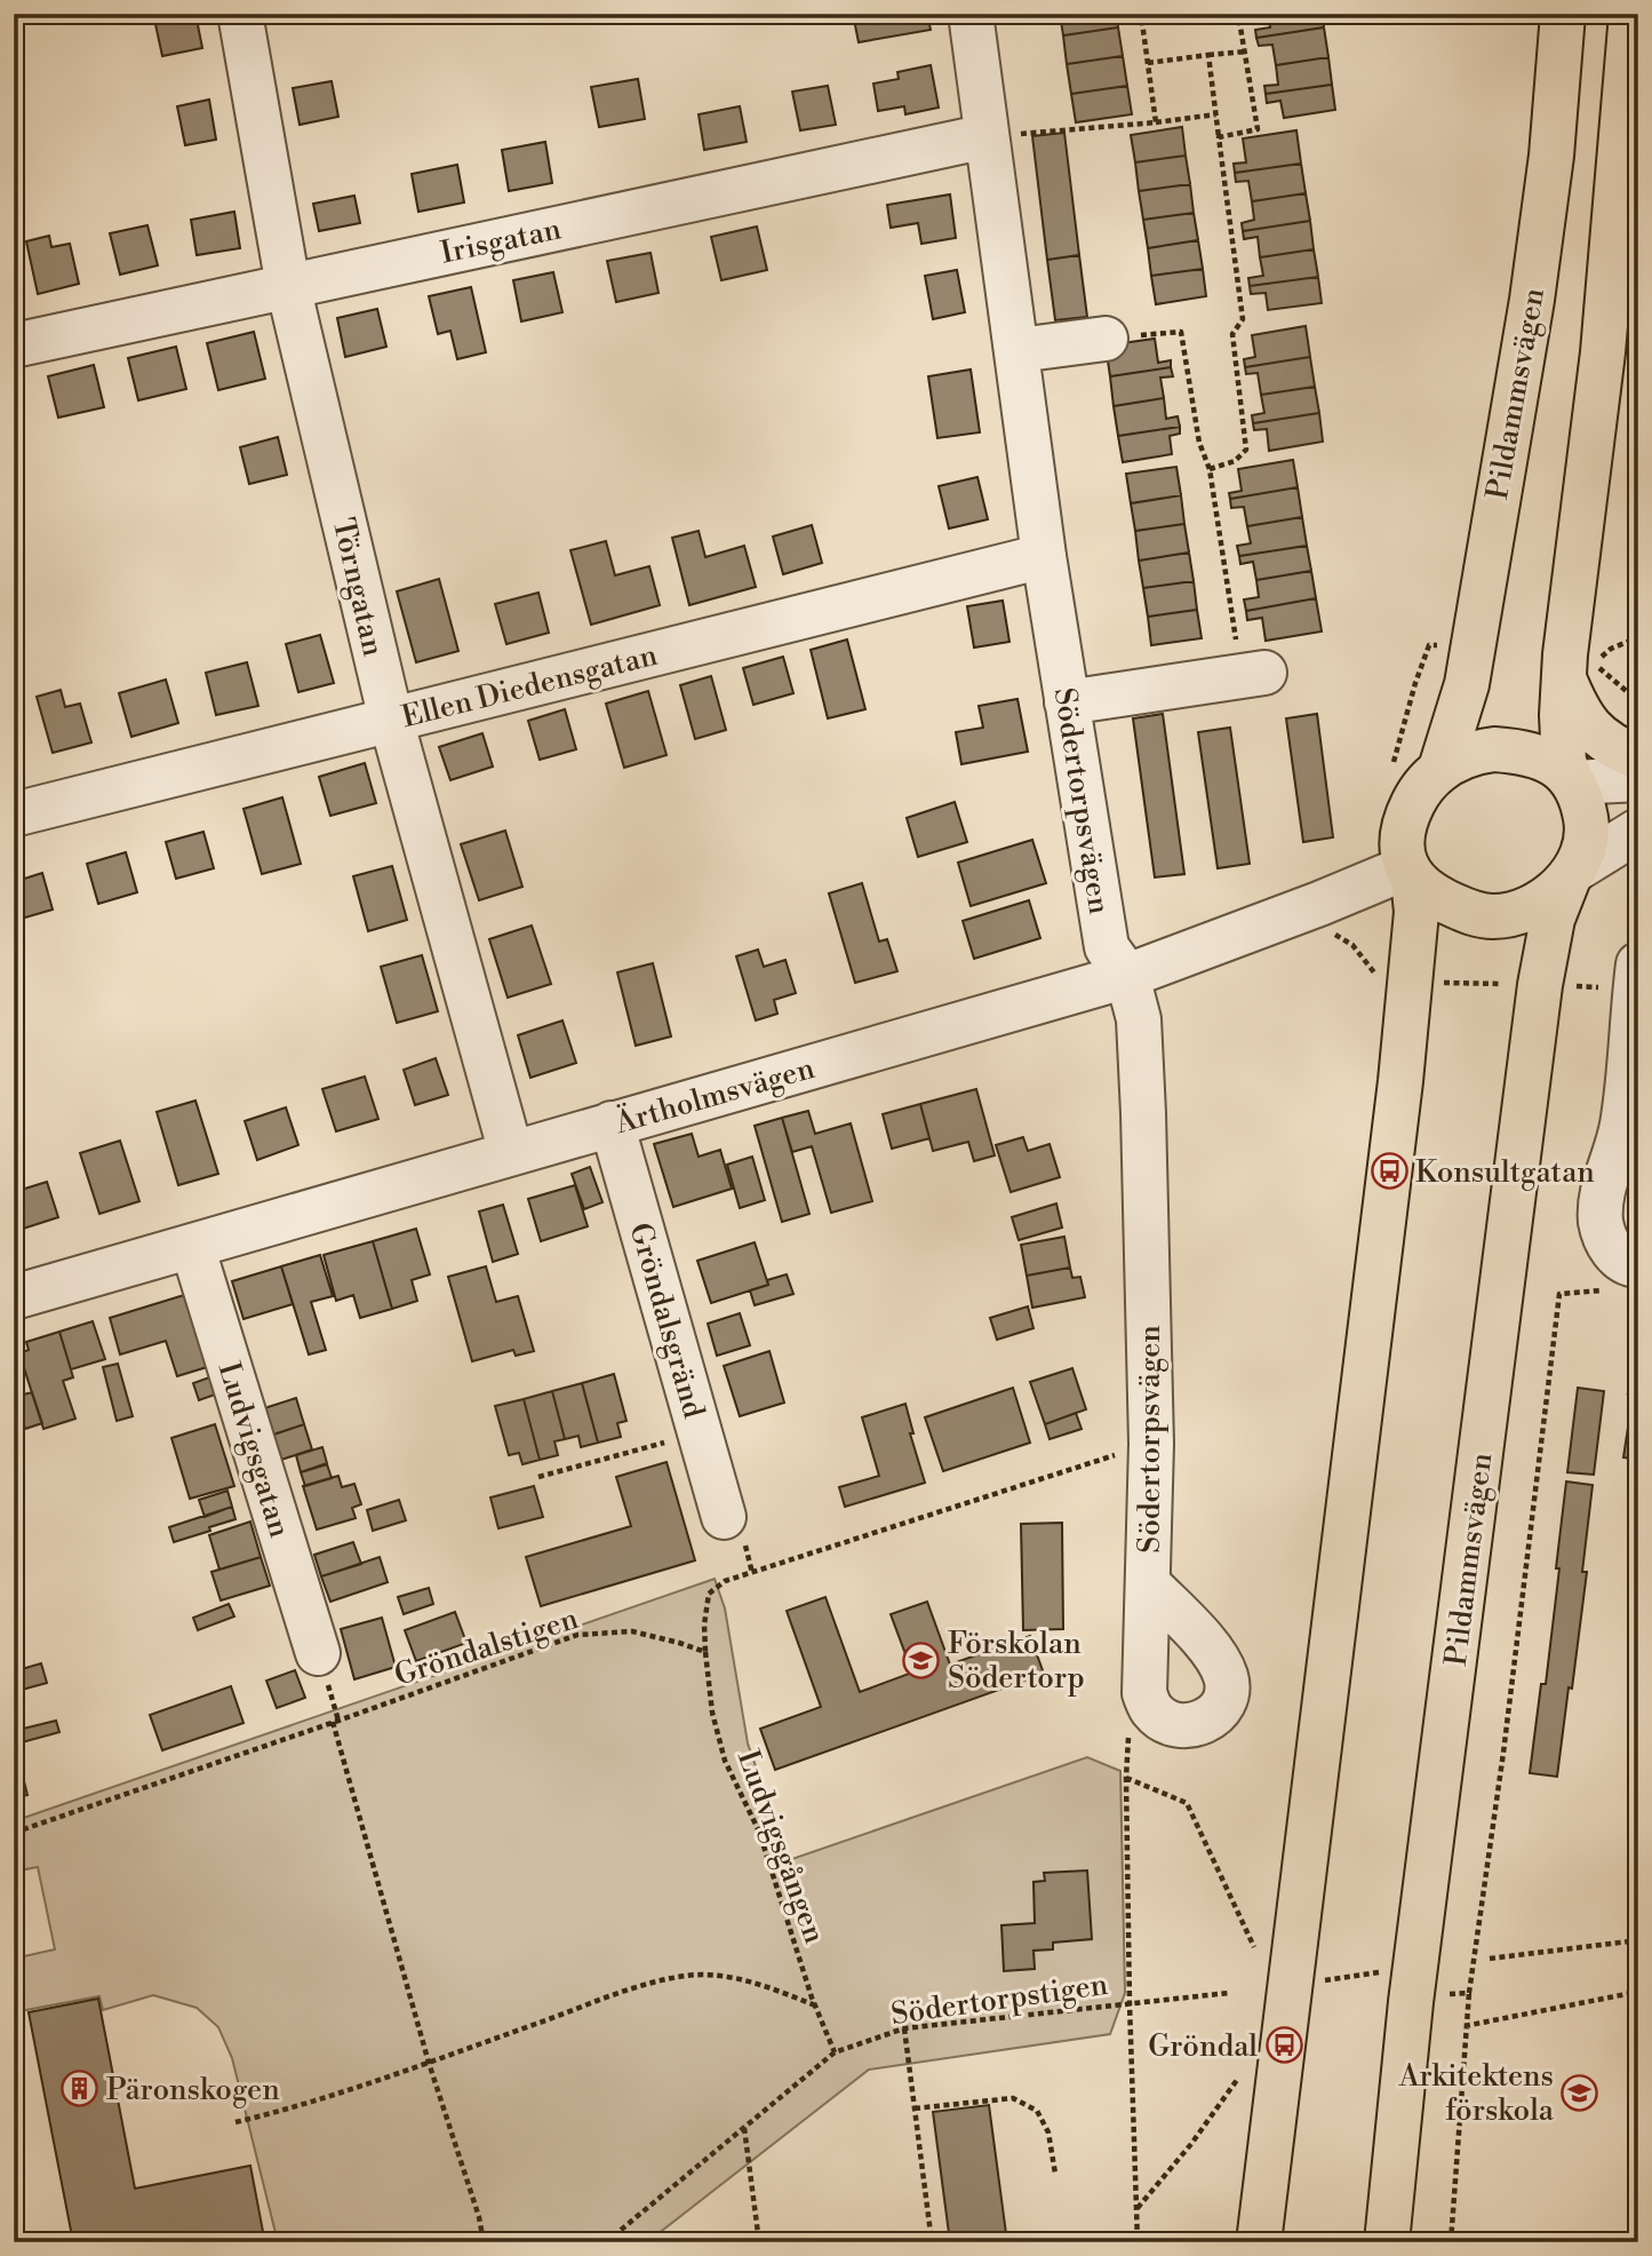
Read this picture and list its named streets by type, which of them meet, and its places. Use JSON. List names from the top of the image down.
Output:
{
  "streets": {
    "main road": ["Pildammsvägen"],
    "street": [
      "Irisgatan",
      "Törngatan",
      "Ellen Diedensgatan",
      "Södertorpsvägen",
      "Ärtholmsvägen",
      "Gröndalsgränd",
      "Ludvigsgatan"
    ],
    "path": ["Gröndalstigen", "Ludvigsgången", "Södertorpstigen"]
  },
  "crossings": [
    ["Irisgatan", "Törngatan"],
    ["Irisgatan", "Södertorpsvägen"],
    ["Pildammsvägen", "Ärtholmsvägen"],
    ["Törngatan", "Ellen Diedensgatan"],
    ["Törngatan", "Ärtholmsvägen"],
    ["Ellen Diedensgatan", "Södertorpsvägen"],
    ["Södertorpsvägen", "Ärtholmsvägen"],
    ["Ärtholmsvägen", "Gröndalsgränd"],
    ["Ärtholmsvägen", "Ludvigsgatan"],
    ["Gröndalstigen", "Ludvigsgången"],
    ["Ludvigsgången", "Södertorpstigen"]
  ],
  "places": {
    "bus stop": ["Konsultgatan", "Gröndal"],
    "school or university": ["Förskolan Södertorp", "Arkitektens förskola"],
    "building": ["Päronskogen"]
  }
}
